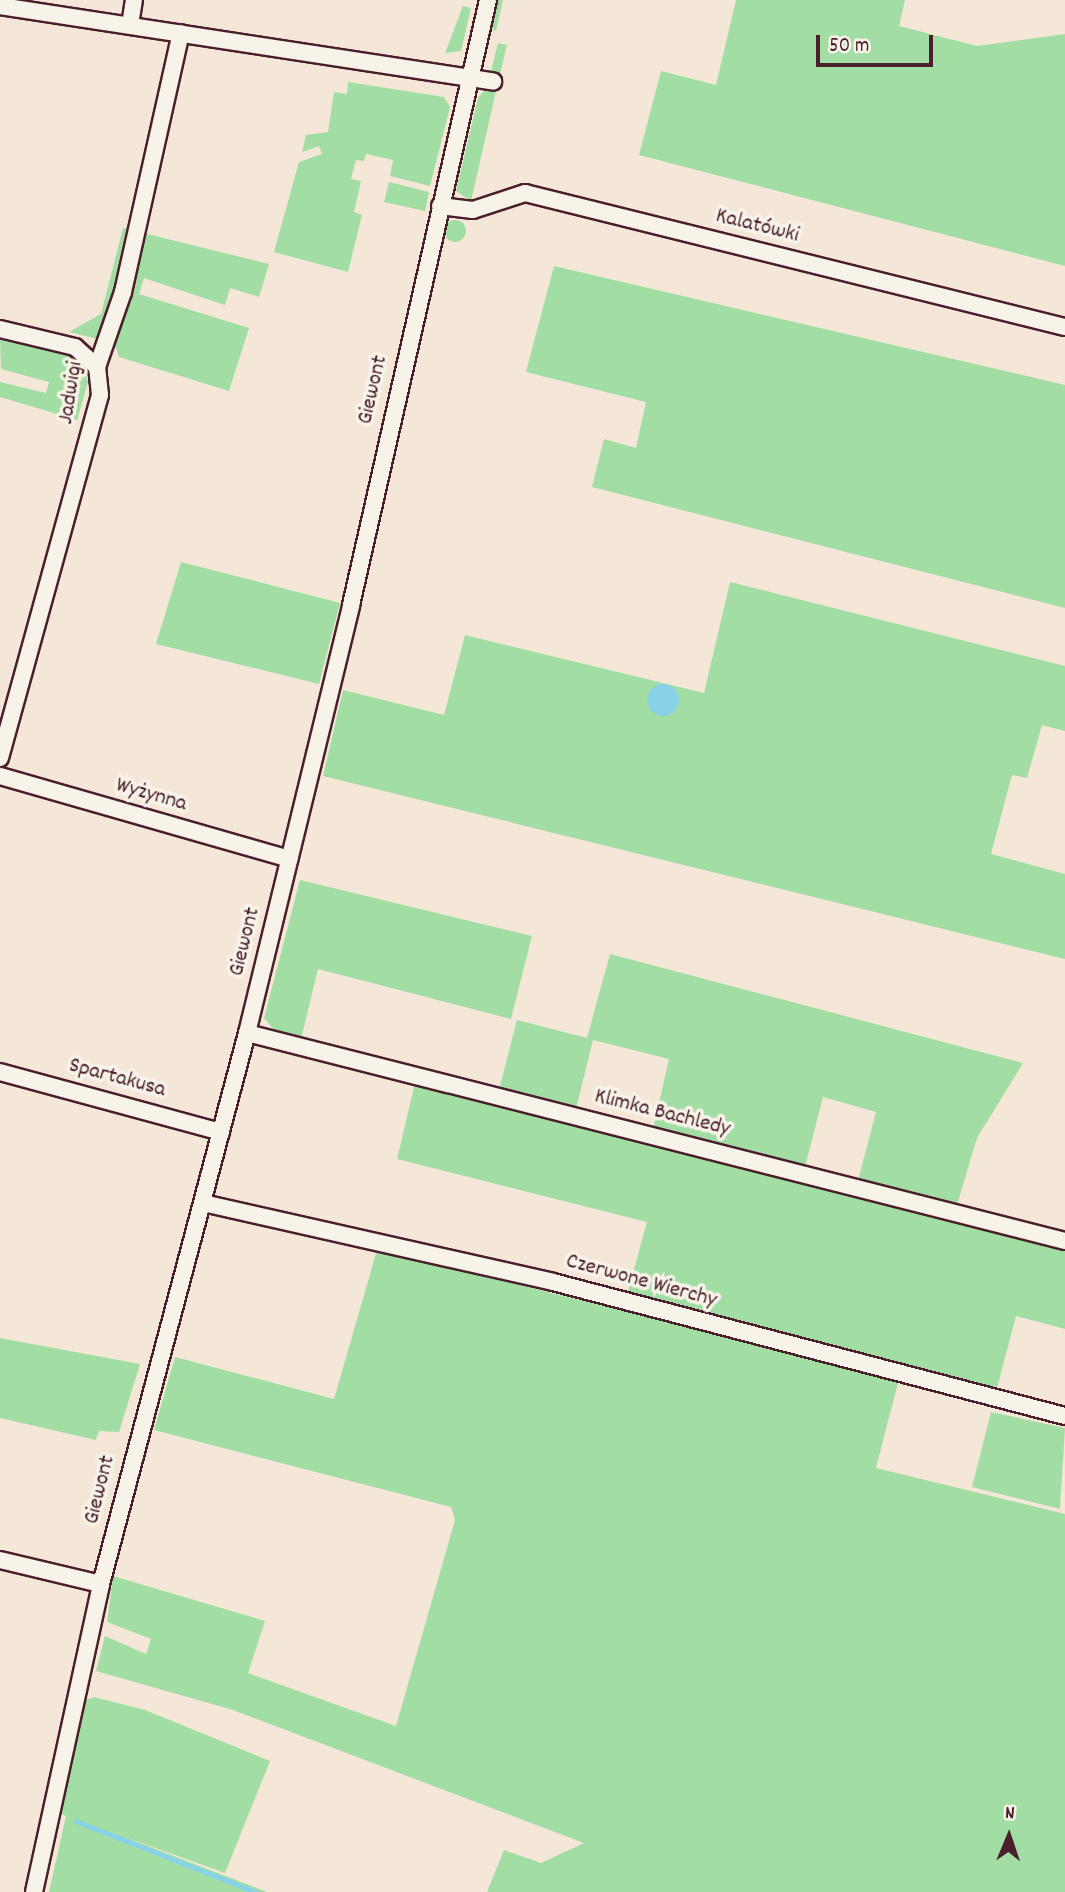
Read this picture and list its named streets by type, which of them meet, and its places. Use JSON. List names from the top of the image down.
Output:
{
  "streets": {
    "street": [
      "Kalatówki",
      "Giewont",
      "Jadwigi",
      "Wyżynna",
      "Spartakusa",
      "Klimka Bachledy",
      "Czerwone Wierchy"
    ]
  },
  "crossings": [
    ["Kalatówki", "Giewont"],
    ["Giewont", "Wyżynna"],
    ["Giewont", "Spartakusa"],
    ["Giewont", "Klimka Bachledy"],
    ["Giewont", "Czerwone Wierchy"]
  ],
  "scale_bar": "50 m",
  "north": "top"
}
